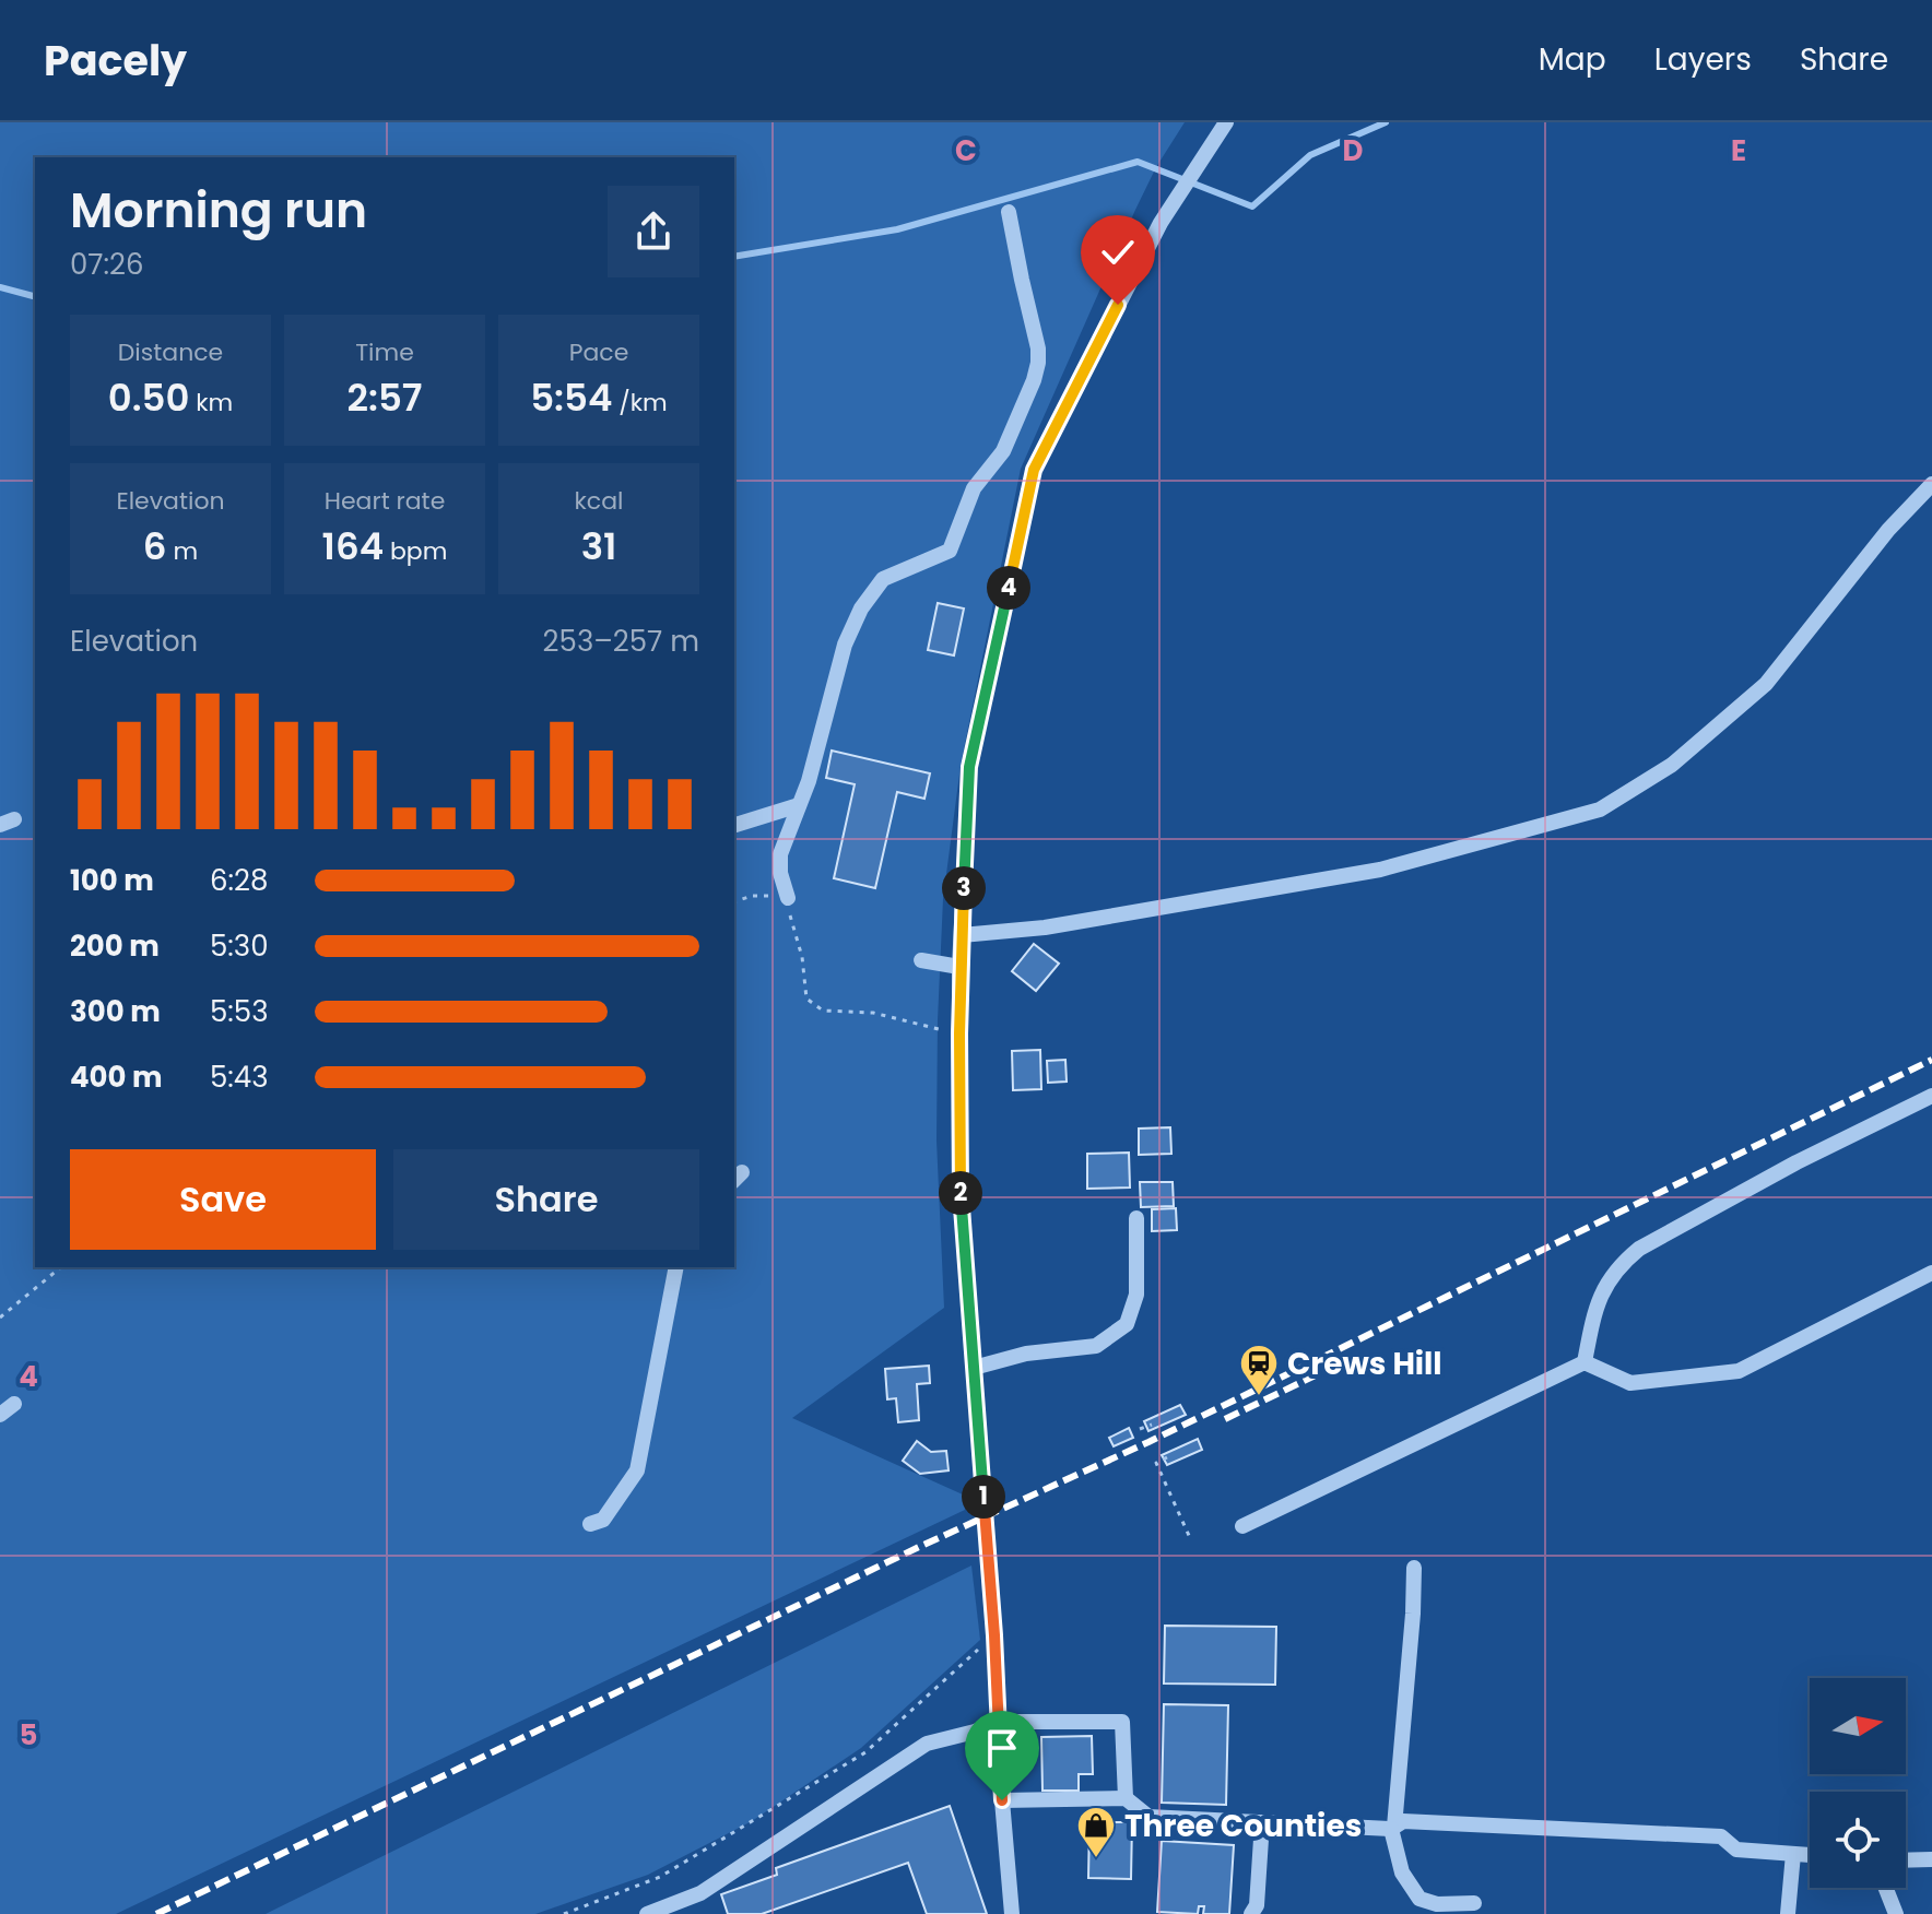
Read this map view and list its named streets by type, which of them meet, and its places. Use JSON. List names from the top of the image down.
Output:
{
  "places": {
    "station": ["Crews Hill"],
    "shop": ["Three Counties"]
  },
  "north": "right",
  "page": {
    "header": "Pacely",
    "nav": ["Map", "Layers", "Share"],
    "heading": ["Morning run", "07:26"],
    "stats": [
      ["Distance", "0.50 km"],
      ["Time", "2:57"],
      ["Pace", "5:54 /km"],
      ["Elevation", "6 m"],
      ["Heart rate", "164 bpm"],
      ["kcal", "31"]
    ],
    "pins": [
      "4",
      "3",
      "2",
      "1"
    ],
    "chart": ["Elevation", "253–257 m"],
    "list": [
      {
        "name": "100 m",
        "note": "6:28"
      },
      {
        "name": "200 m",
        "note": "5:30"
      },
      {
        "name": "300 m",
        "note": "5:53"
      },
      {
        "name": "400 m",
        "note": "5:43"
      }
    ],
    "buttons": ["Save", "Share"]
  },
  "grid": {
    "columns": ["C", "D", "E"],
    "rows": ["4", "5"]
  }
}
